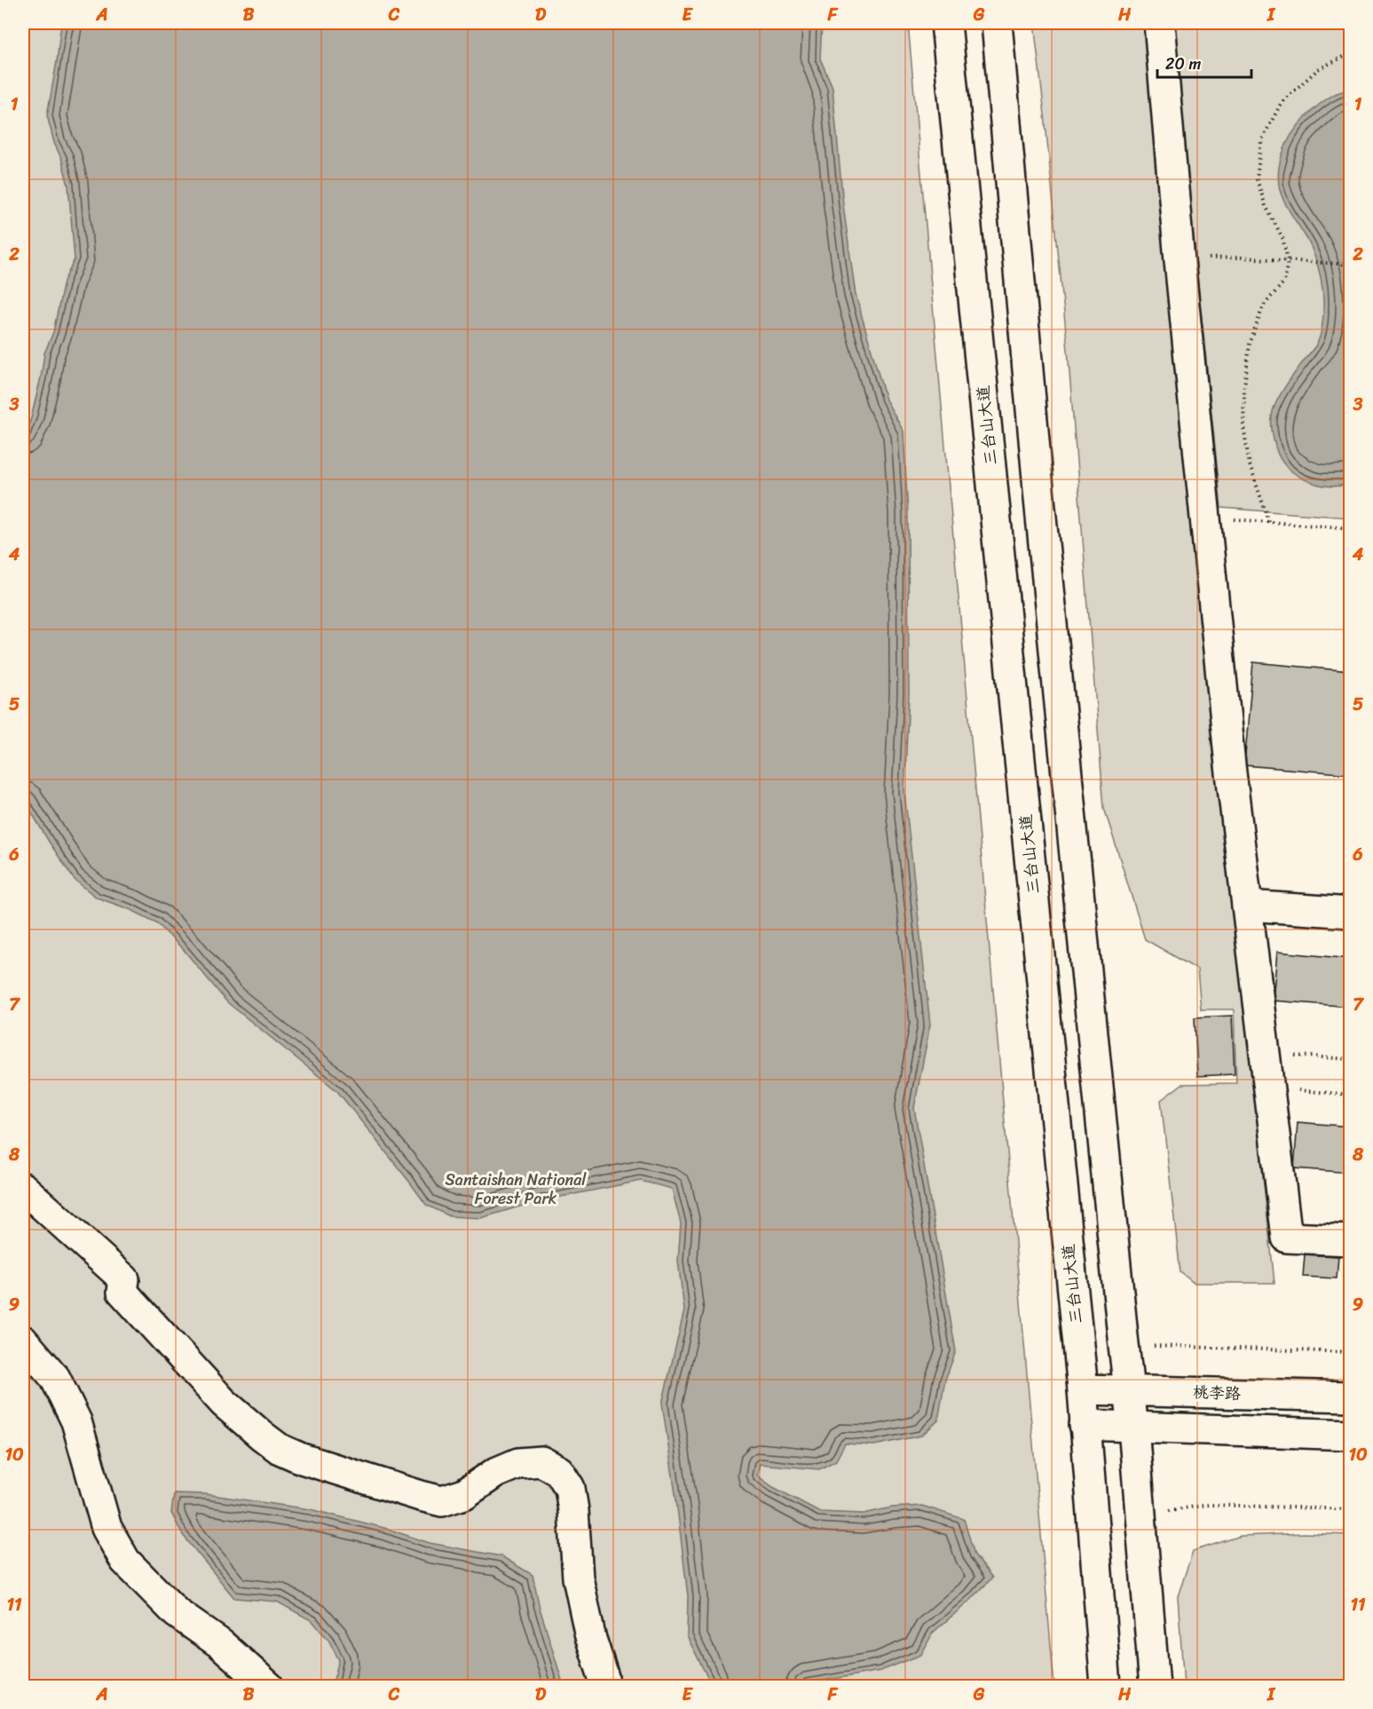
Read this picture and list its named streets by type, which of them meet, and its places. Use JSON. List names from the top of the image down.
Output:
{
  "streets": {
    "main road": ["三台山大道", "桃李路"]
  },
  "crossings": [
    ["三台山大道", "桃李路"]
  ],
  "parks": ["Santaishan National Forest Park"],
  "scale_bar": "20 m",
  "grid": {
    "columns": [
      "A",
      "B",
      "C",
      "D",
      "E",
      "F",
      "G",
      "H",
      "I"
    ],
    "rows": [
      "1",
      "2",
      "3",
      "4",
      "5",
      "6",
      "7",
      "8",
      "9",
      "10",
      "11"
    ]
  }
}
